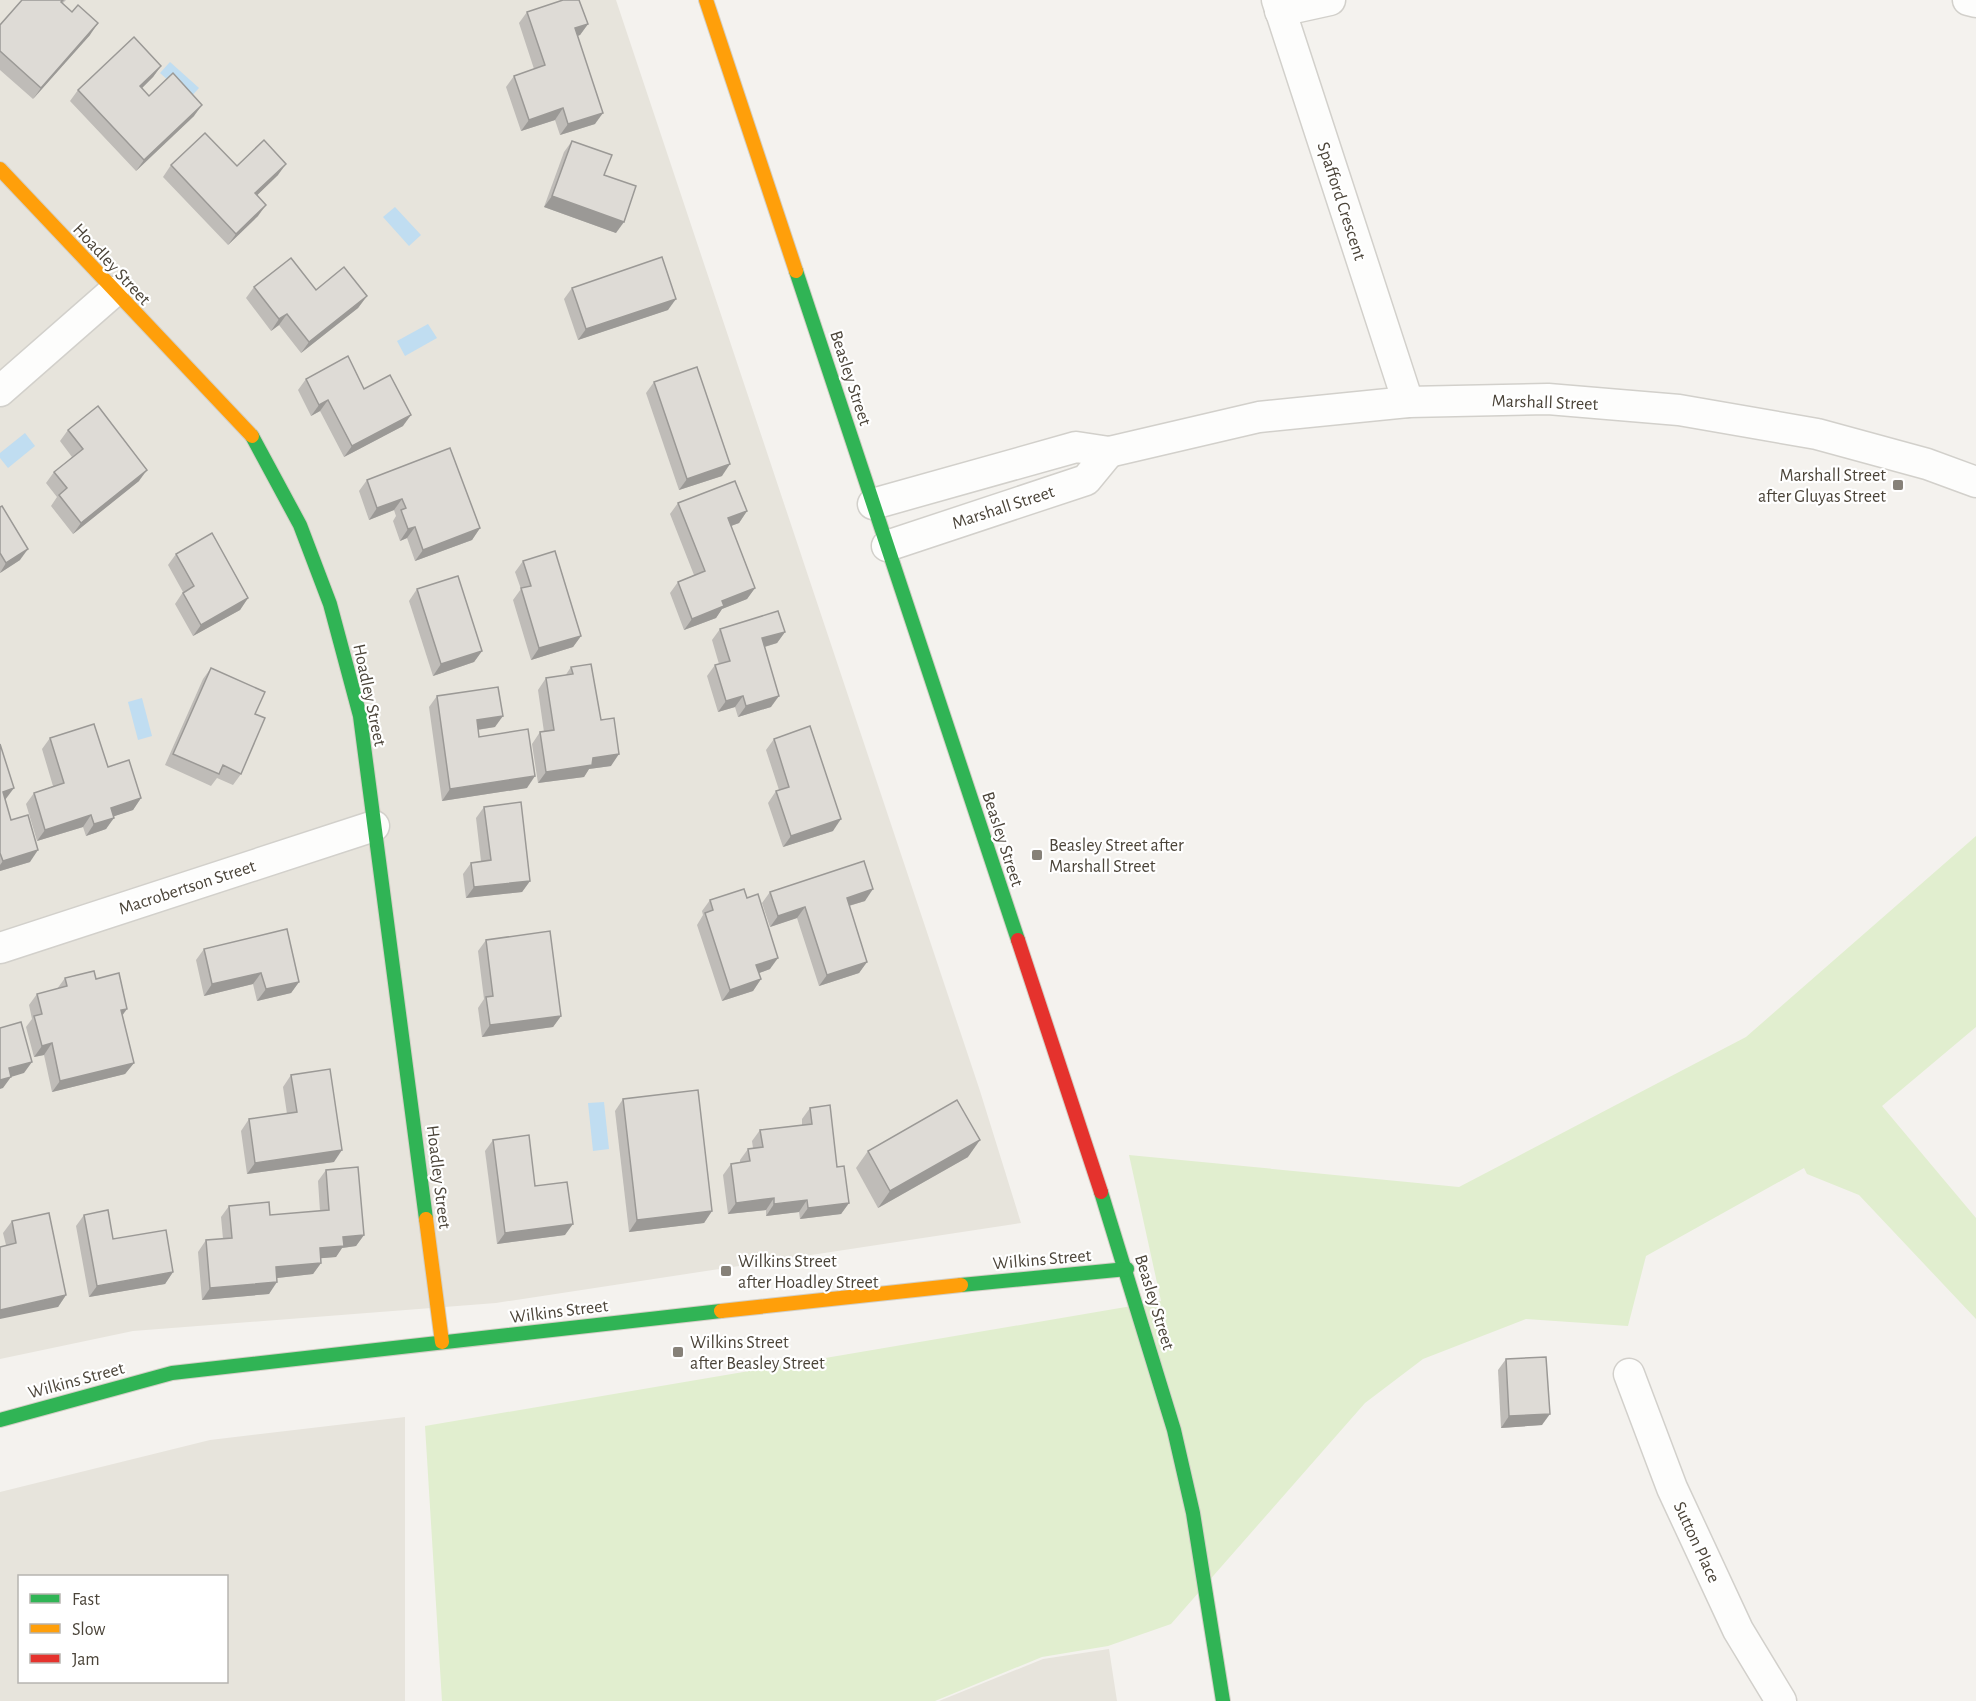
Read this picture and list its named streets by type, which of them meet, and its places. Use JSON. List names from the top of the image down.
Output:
{
  "streets": {
    "street": [
      "Spafford Crescent",
      "Hoadley Street",
      "Beasley Street",
      "Marshall Street",
      "Macrobertson Street",
      "Wilkins Street",
      "Sutton Place"
    ]
  },
  "crossings": [
    ["Spafford Crescent", "Marshall Street"],
    ["Hoadley Street", "Macrobertson Street"],
    ["Hoadley Street", "Wilkins Street"],
    ["Beasley Street", "Marshall Street"],
    ["Beasley Street", "Wilkins Street"]
  ],
  "places": {
    "transit": [
      "Marshall Street after Gluyas Street",
      "Beasley Street after Marshall Street",
      "Wilkins Street after Hoadley Street",
      "Wilkins Street after Beasley Street"
    ]
  },
  "legend": ["Fast", "Slow", "Jam"]
}
